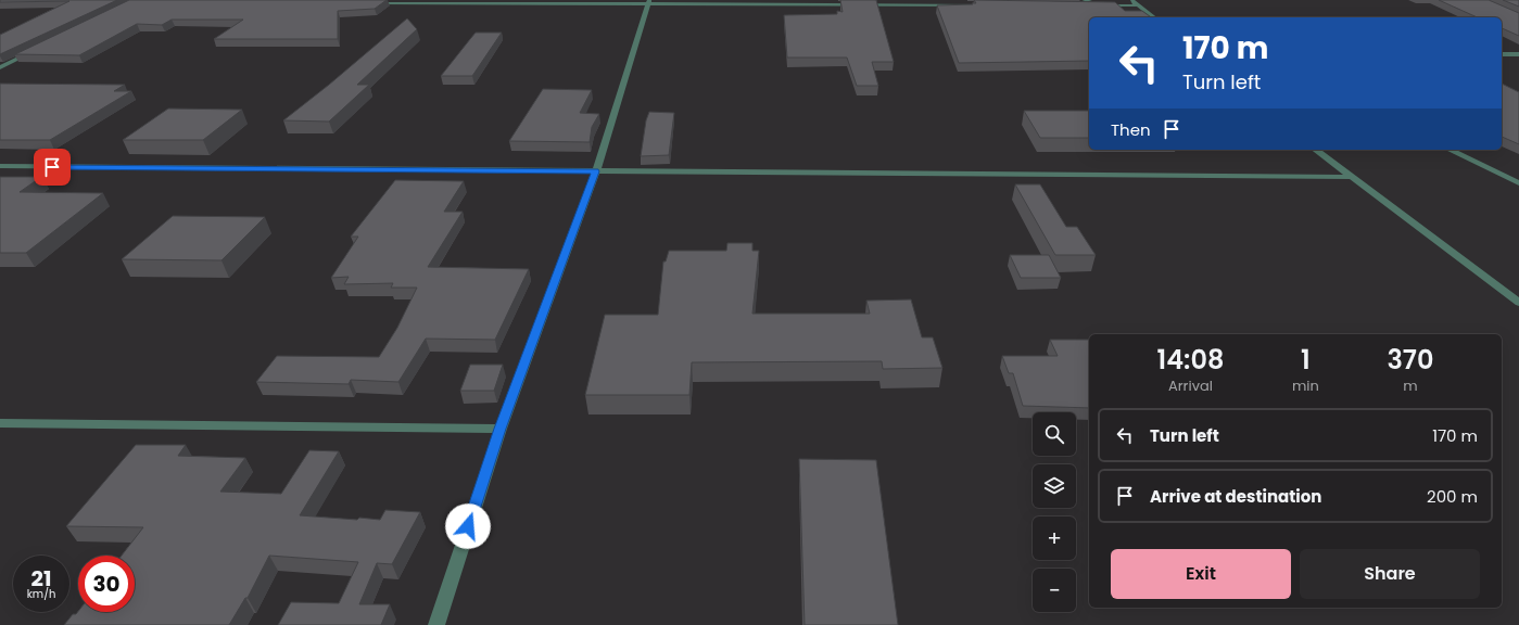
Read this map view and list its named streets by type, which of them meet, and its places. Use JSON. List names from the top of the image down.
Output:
{
  "page": {
    "turn": ["170 m", "Turn left"],
    "then": "Then",
    "eta": [
      "14:08",
      "Arrival",
      "1",
      "min",
      "370",
      "m"
    ],
    "list": [
      {
        "name": "Turn left",
        "value": "170 m"
      },
      {
        "name": "Arrive at destination",
        "value": "200 m"
      }
    ],
    "map_buttons": ["+", "−"],
    "buttons": ["Exit", "Share"],
    "speed": "21 km/h",
    "limit": "30"
  }
}
